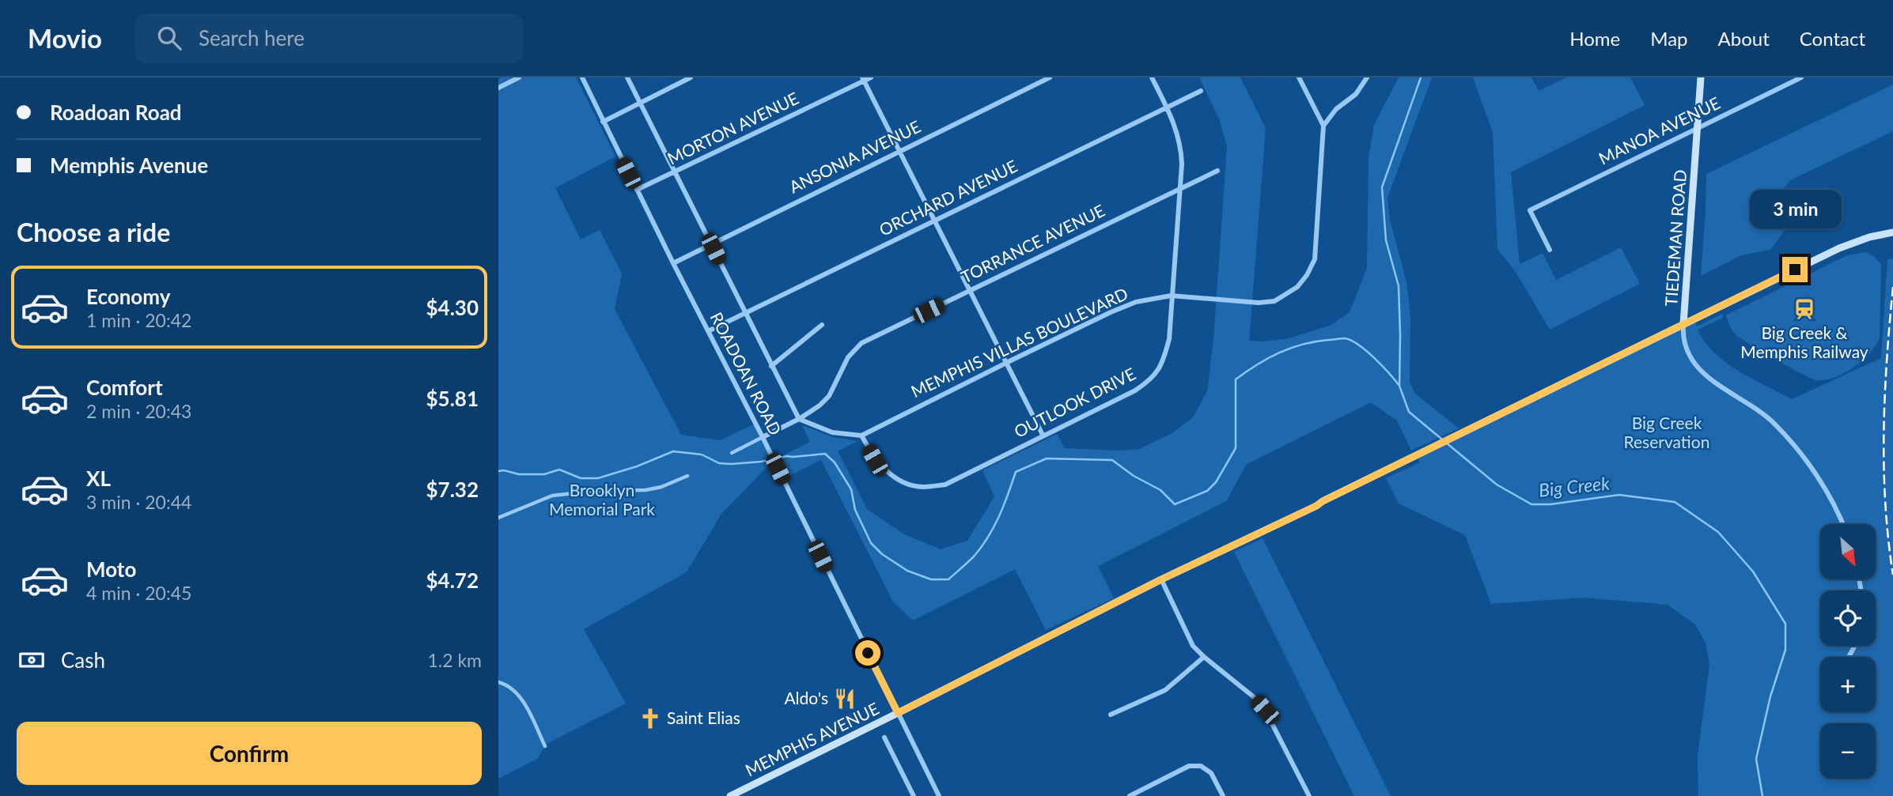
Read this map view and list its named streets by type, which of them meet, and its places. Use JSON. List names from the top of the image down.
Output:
{
  "streets": {
    "main road": ["TIEDEMAN ROAD", "MEMPHIS AVENUE"],
    "street": [
      "MORTON AVENUE",
      "MANOA AVENUE",
      "ANSONIA AVENUE",
      "ORCHARD AVENUE",
      "TORRANCE AVENUE",
      "MEMPHIS VILLAS BOULEVARD",
      "ROADOAN ROAD",
      "OUTLOOK DRIVE"
    ]
  },
  "crossings": [
    ["MORTON AVENUE", "ROADOAN ROAD"],
    ["MANOA AVENUE", "TIEDEMAN ROAD"],
    ["ANSONIA AVENUE", "ROADOAN ROAD"],
    ["ORCHARD AVENUE", "ROADOAN ROAD"],
    ["ORCHARD AVENUE", "OUTLOOK DRIVE"],
    ["TIEDEMAN ROAD", "MEMPHIS AVENUE"],
    ["TORRANCE AVENUE", "OUTLOOK DRIVE"],
    ["MEMPHIS VILLAS BOULEVARD", "OUTLOOK DRIVE"],
    ["ROADOAN ROAD", "MEMPHIS AVENUE"]
  ],
  "water": ["Big Creek"],
  "parks": ["Big Creek Reservation", "Brooklyn Memorial Park"],
  "places": {
    "station": ["Big Creek & Memphis Railway"],
    "restaurant": ["Aldo's"],
    "church": ["Saint Elias"]
  },
  "north": "bottom right",
  "page": {
    "header": "Movio",
    "search": "Search here",
    "nav": [
      "Home",
      "Map",
      "About",
      "Contact"
    ],
    "banner": ["Roadoan Road", "Memphis Avenue"],
    "bubble": "3 min",
    "heading": "Choose a ride",
    "list": [
      {
        "name": "Economy",
        "note": "1 min · 20:42",
        "value": "$4.30"
      },
      {
        "name": "Comfort",
        "note": "2 min · 20:43",
        "value": "$5.81"
      },
      {
        "name": "XL",
        "note": "3 min · 20:44",
        "value": "$7.32"
      },
      {
        "name": "Moto",
        "note": "4 min · 20:45",
        "value": "$4.72"
      }
    ],
    "map_buttons": ["+", "−"],
    "pay": ["Cash", "1.2 km"],
    "buttons": "Confirm"
  }
}
